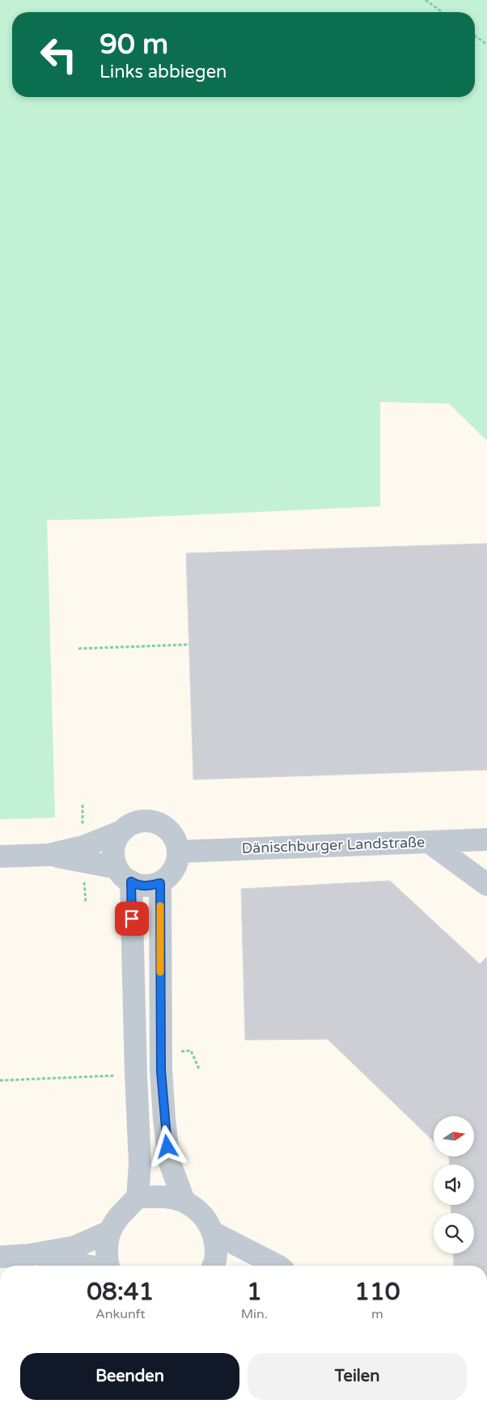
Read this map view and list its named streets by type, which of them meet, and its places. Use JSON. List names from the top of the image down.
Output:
{
  "streets": {
    "street": ["Dänischburger Landstraße"]
  },
  "north": "right",
  "page": {
    "turn": ["90 m", "Links abbiegen"],
    "eta": [
      "08:41",
      "Ankunft",
      "1",
      "Min.",
      "110",
      "m"
    ],
    "buttons": ["Beenden", "Teilen"]
  }
}
